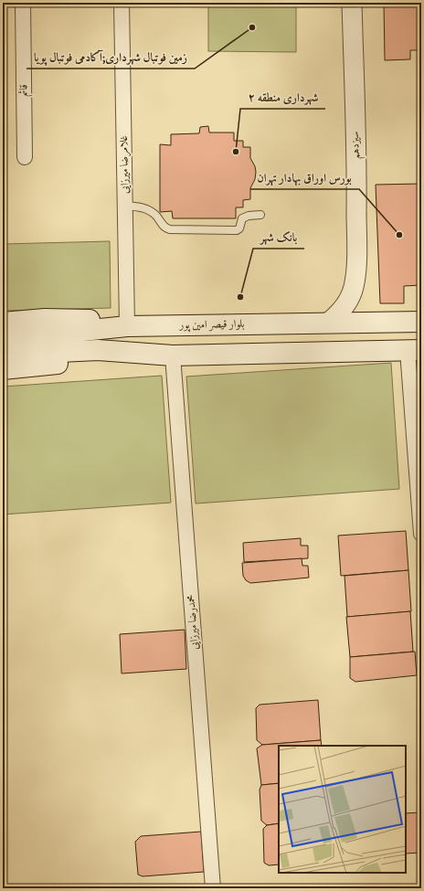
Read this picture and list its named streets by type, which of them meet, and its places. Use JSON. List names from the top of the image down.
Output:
{
  "streets": {
    "main road": ["بلوار قیصر امین پور"],
    "street": [
      "قائم",
      "سیزدهم",
      "غلامرضا میرزایی",
      "محمدرضا میرزایی"
    ]
  },
  "crossings": [
    ["سیزدهم", "بلوار قیصر امین پور"],
    ["غلامرضا میرزایی", "بلوار قیصر امین پور"]
  ],
  "places": [
    "زمین فوتبال شهرداری;آکادمی فوتبال پویا",
    "شهرداری منطقه ۲",
    "بورس اوراق بهادار تهران",
    "بانک شهر"
  ]
}
